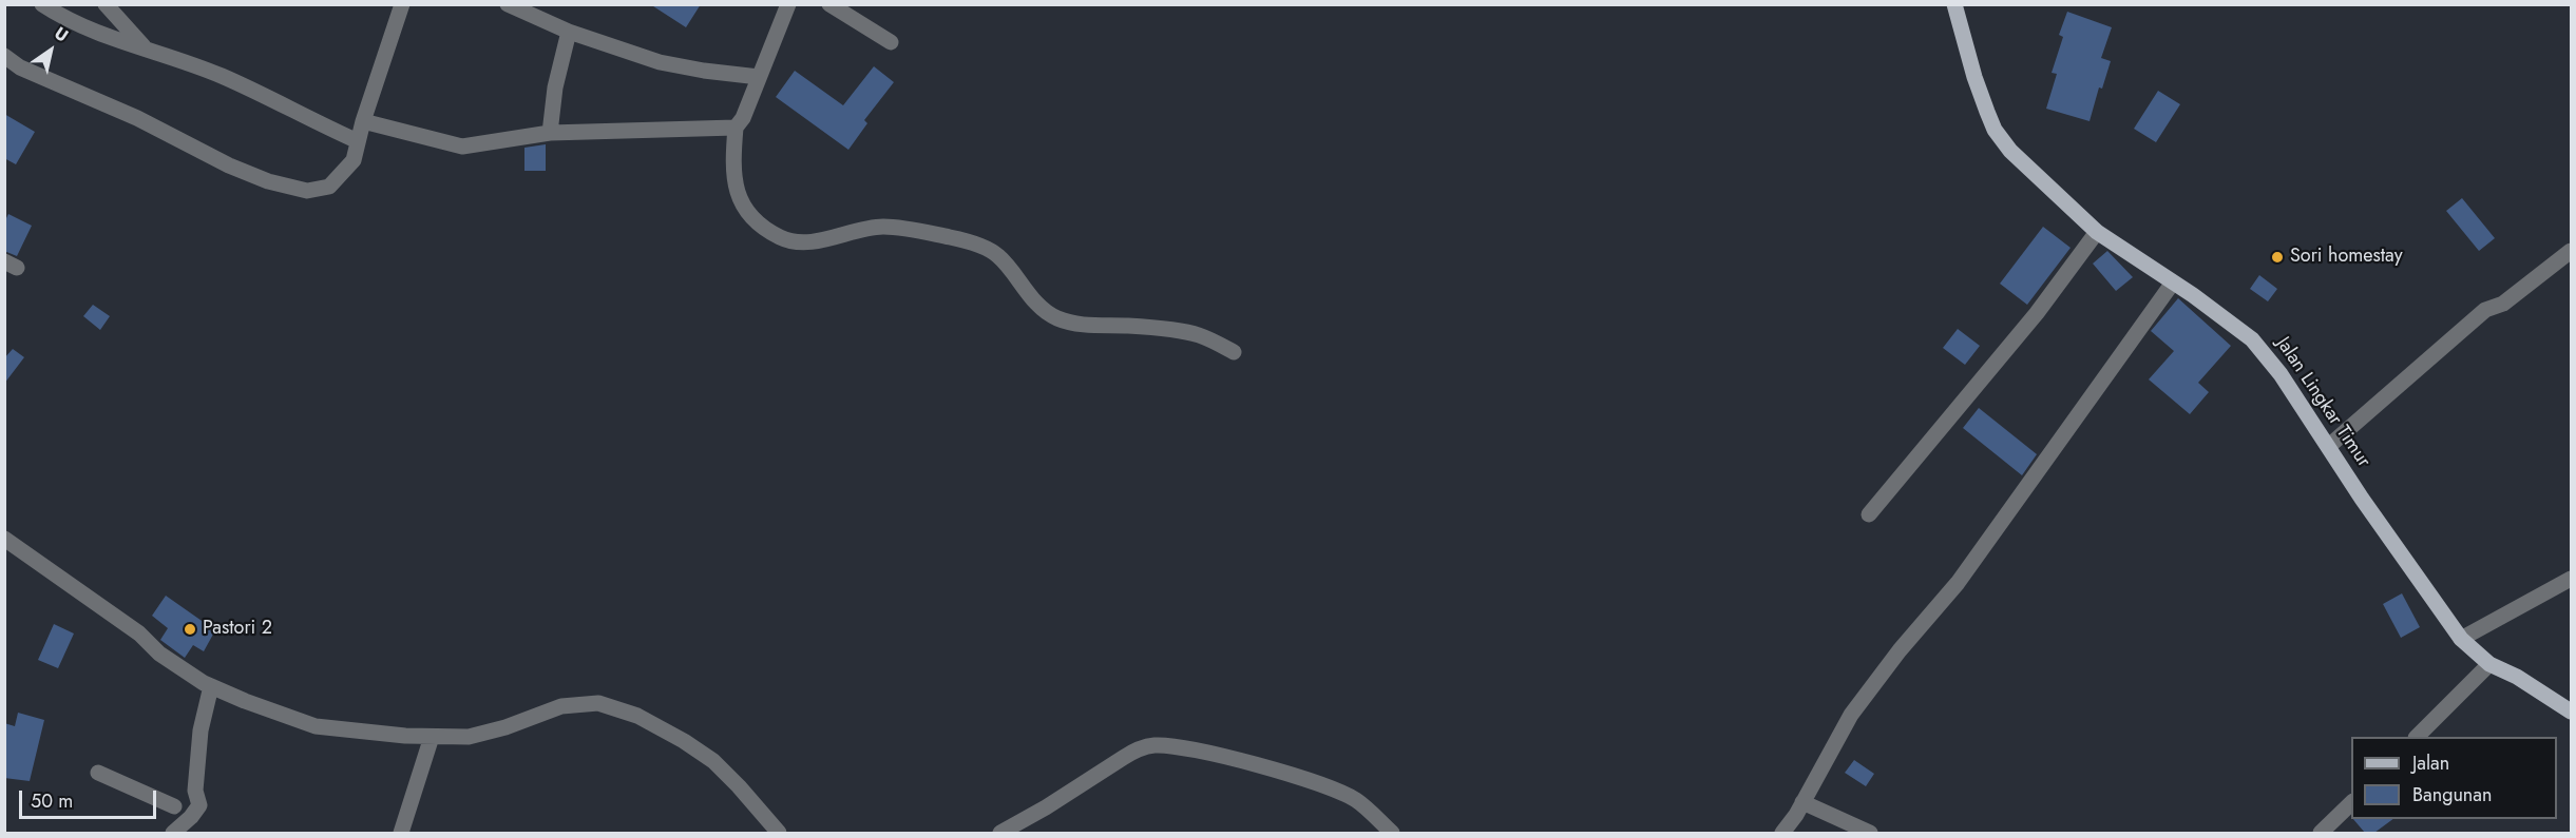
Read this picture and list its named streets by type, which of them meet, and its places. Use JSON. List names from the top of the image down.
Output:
{
  "streets": {
    "main road": ["Jalan Lingkar Timur"]
  },
  "places": ["Sori homestay", "Pastori 2"],
  "legend": ["Jalan", "Bangunan"],
  "scale_bar": "50 m",
  "north": "top right"
}
